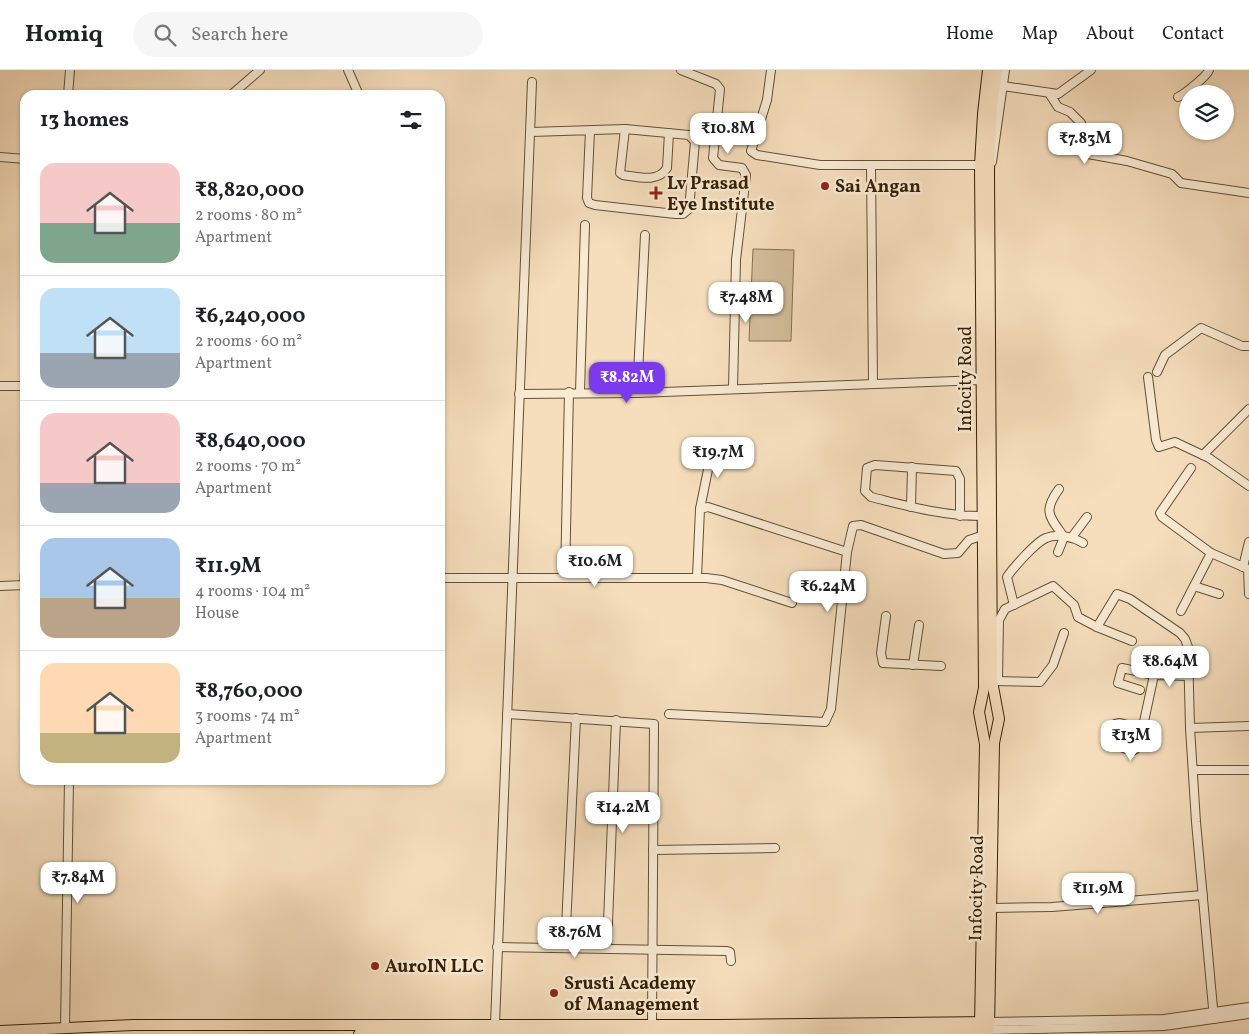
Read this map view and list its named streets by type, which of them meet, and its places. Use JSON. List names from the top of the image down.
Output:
{
  "streets": {
    "main road": ["Infocity Road"]
  },
  "places": {
    "other": ["Sai Angan", "AuroIN LLC", "Srusti Academy of Management"],
    "health": ["Lv Prasad Eye Institute"]
  },
  "page": {
    "header": "Homiq",
    "search": "Search here",
    "nav": [
      "Home",
      "Map",
      "About",
      "Contact"
    ],
    "heading": "13 homes",
    "price": [
      "₹10.8M",
      "₹7.83M",
      "₹7.48M",
      "₹8.82M",
      "₹19.7M",
      "₹10.6M",
      "₹6.24M",
      "₹8.64M",
      "₹13M",
      "₹14.2M",
      "₹7.84M",
      "₹11.9M",
      "₹8.76M"
    ],
    "list": [
      {
        "name": "₹8,820,000",
        "note": "2 rooms · 80 m² · Apartment"
      },
      {
        "name": "₹6,240,000",
        "note": "2 rooms · 60 m² · Apartment"
      },
      {
        "name": "₹8,640,000",
        "note": "2 rooms · 70 m² · Apartment"
      },
      {
        "name": "₹11.9M",
        "note": "4 rooms · 104 m² · House"
      },
      {
        "name": "₹8,760,000",
        "note": "3 rooms · 74 m² · Apartment"
      }
    ]
  }
}
